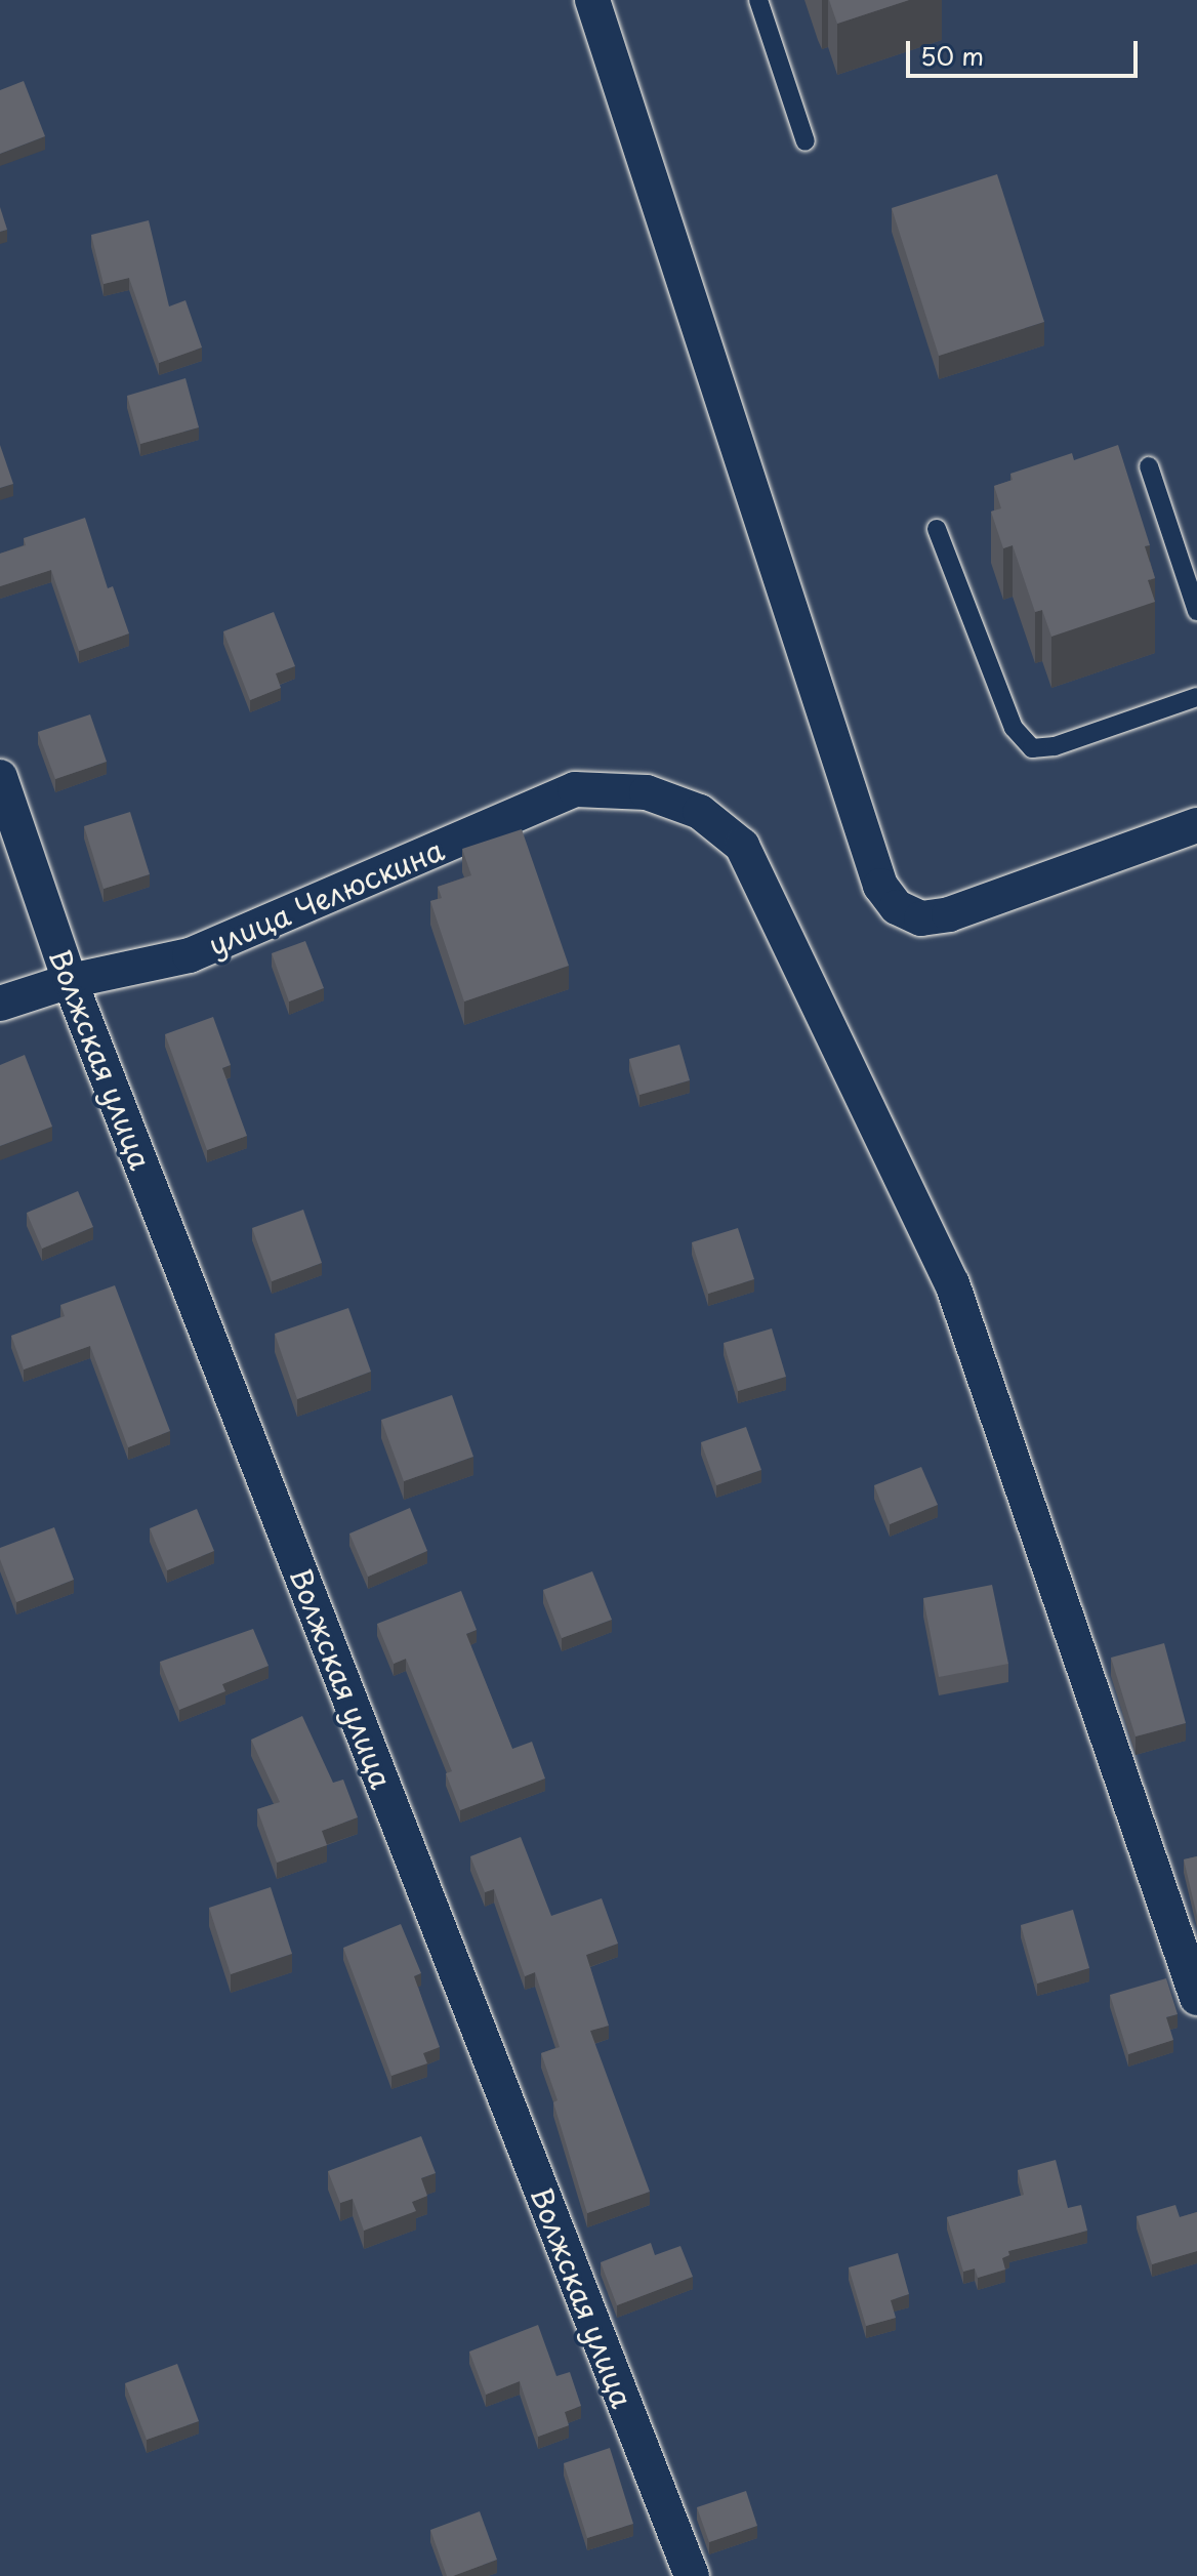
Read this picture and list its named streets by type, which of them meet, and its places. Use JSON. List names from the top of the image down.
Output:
{
  "streets": {
    "street": ["улица Челюскина", "Волжская улица"]
  },
  "crossings": [
    ["улица Челюскина", "Волжская улица"]
  ],
  "scale_bar": "50 m"
}
